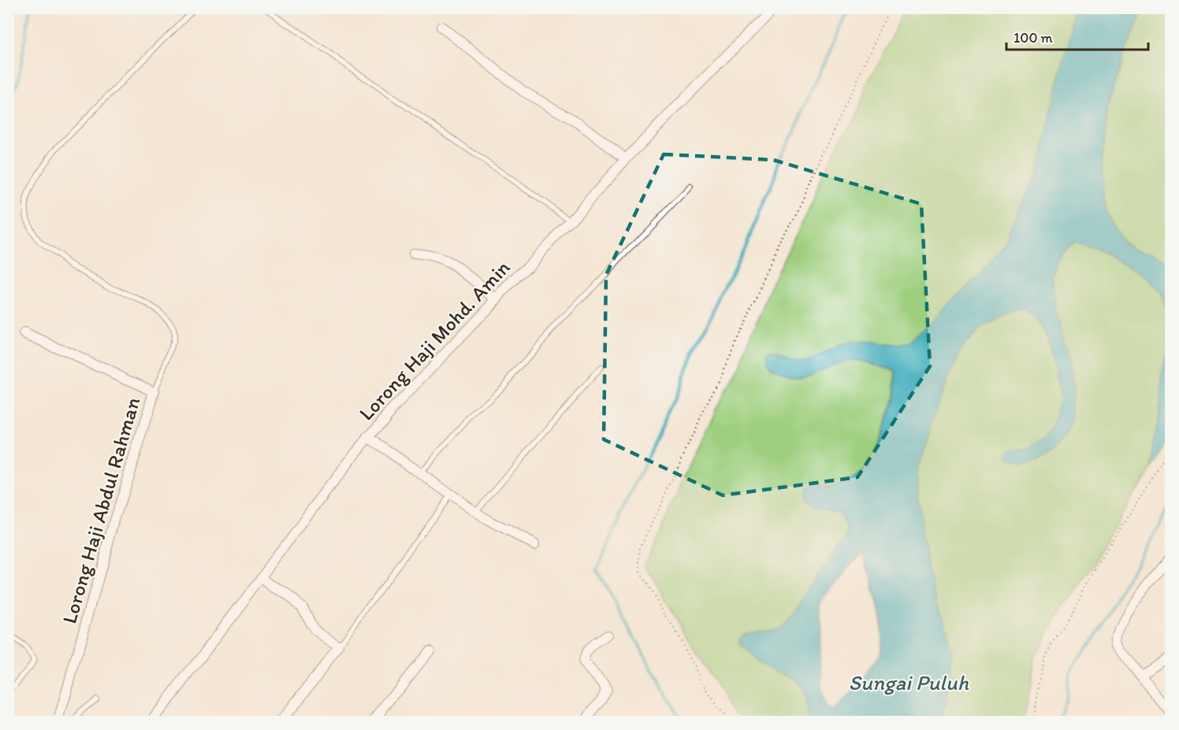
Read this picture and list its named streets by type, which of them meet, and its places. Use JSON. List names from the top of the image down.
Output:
{
  "streets": {
    "street": ["Lorong Haji Mohd. Amin", "Lorong Haji Abdul Rahman"]
  },
  "water": ["Sungai Puluh"],
  "scale_bar": "100 m"
}
